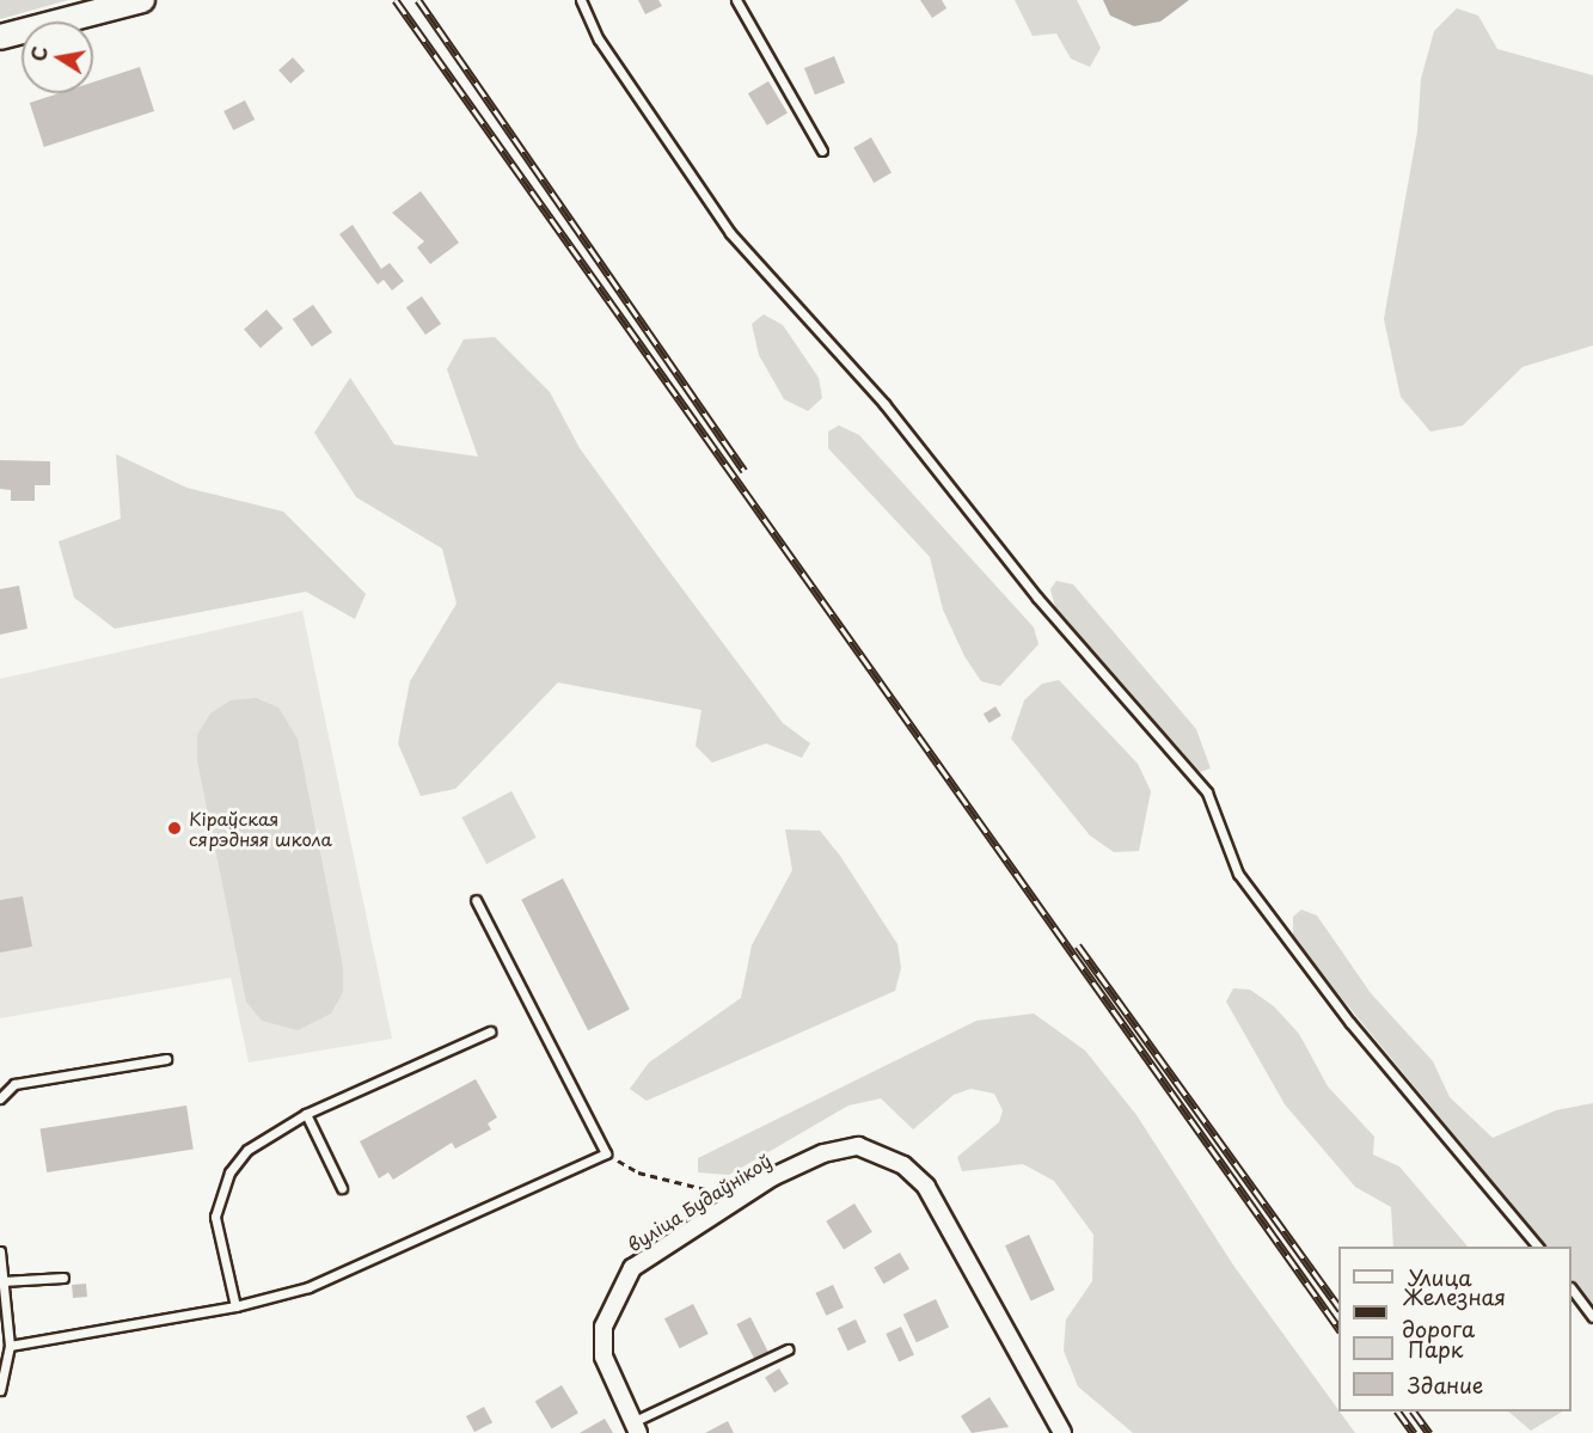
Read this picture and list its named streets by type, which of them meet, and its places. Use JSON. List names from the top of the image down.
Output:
{
  "streets": {
    "street": ["вуліца Будаўнікоў"]
  },
  "places": ["Кіраўская сярэдняя школа"],
  "legend": [
    "Улица",
    "Железная дорога",
    "Парк",
    "Здание"
  ],
  "north": "left"
}
